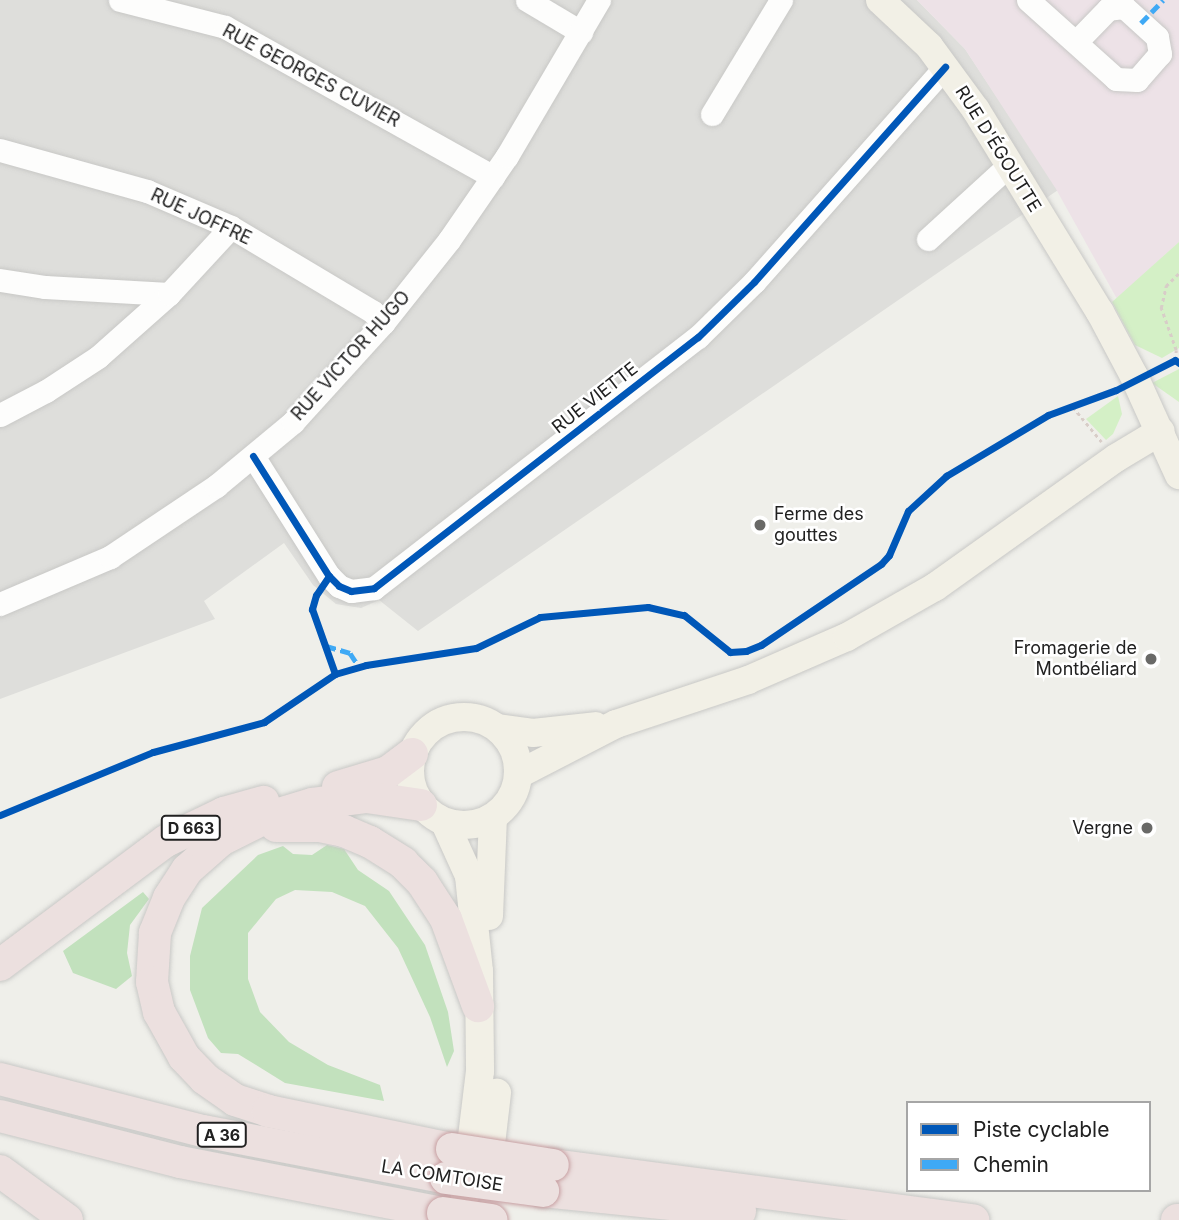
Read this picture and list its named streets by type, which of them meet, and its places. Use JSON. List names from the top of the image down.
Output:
{
  "streets": {
    "highway": ["D 663", "A 36", "LA COMTOISE"],
    "main road": ["RUE D'ÉGOUTTE"],
    "street": [
      "RUE GEORGES CUVIER",
      "RUE JOFFRE",
      "RUE VICTOR HUGO",
      "RUE VIETTE"
    ]
  },
  "crossings": [
    ["RUE GEORGES CUVIER", "RUE VICTOR HUGO"],
    ["RUE D'ÉGOUTTE", "RUE VIETTE"],
    ["RUE JOFFRE", "RUE VICTOR HUGO"],
    ["RUE VICTOR HUGO", "RUE VIETTE"]
  ],
  "places": ["Ferme des gouttes", "Fromagerie de Montbéliard", "Vergne"],
  "legend": ["Piste cyclable", "Chemin"]
}
